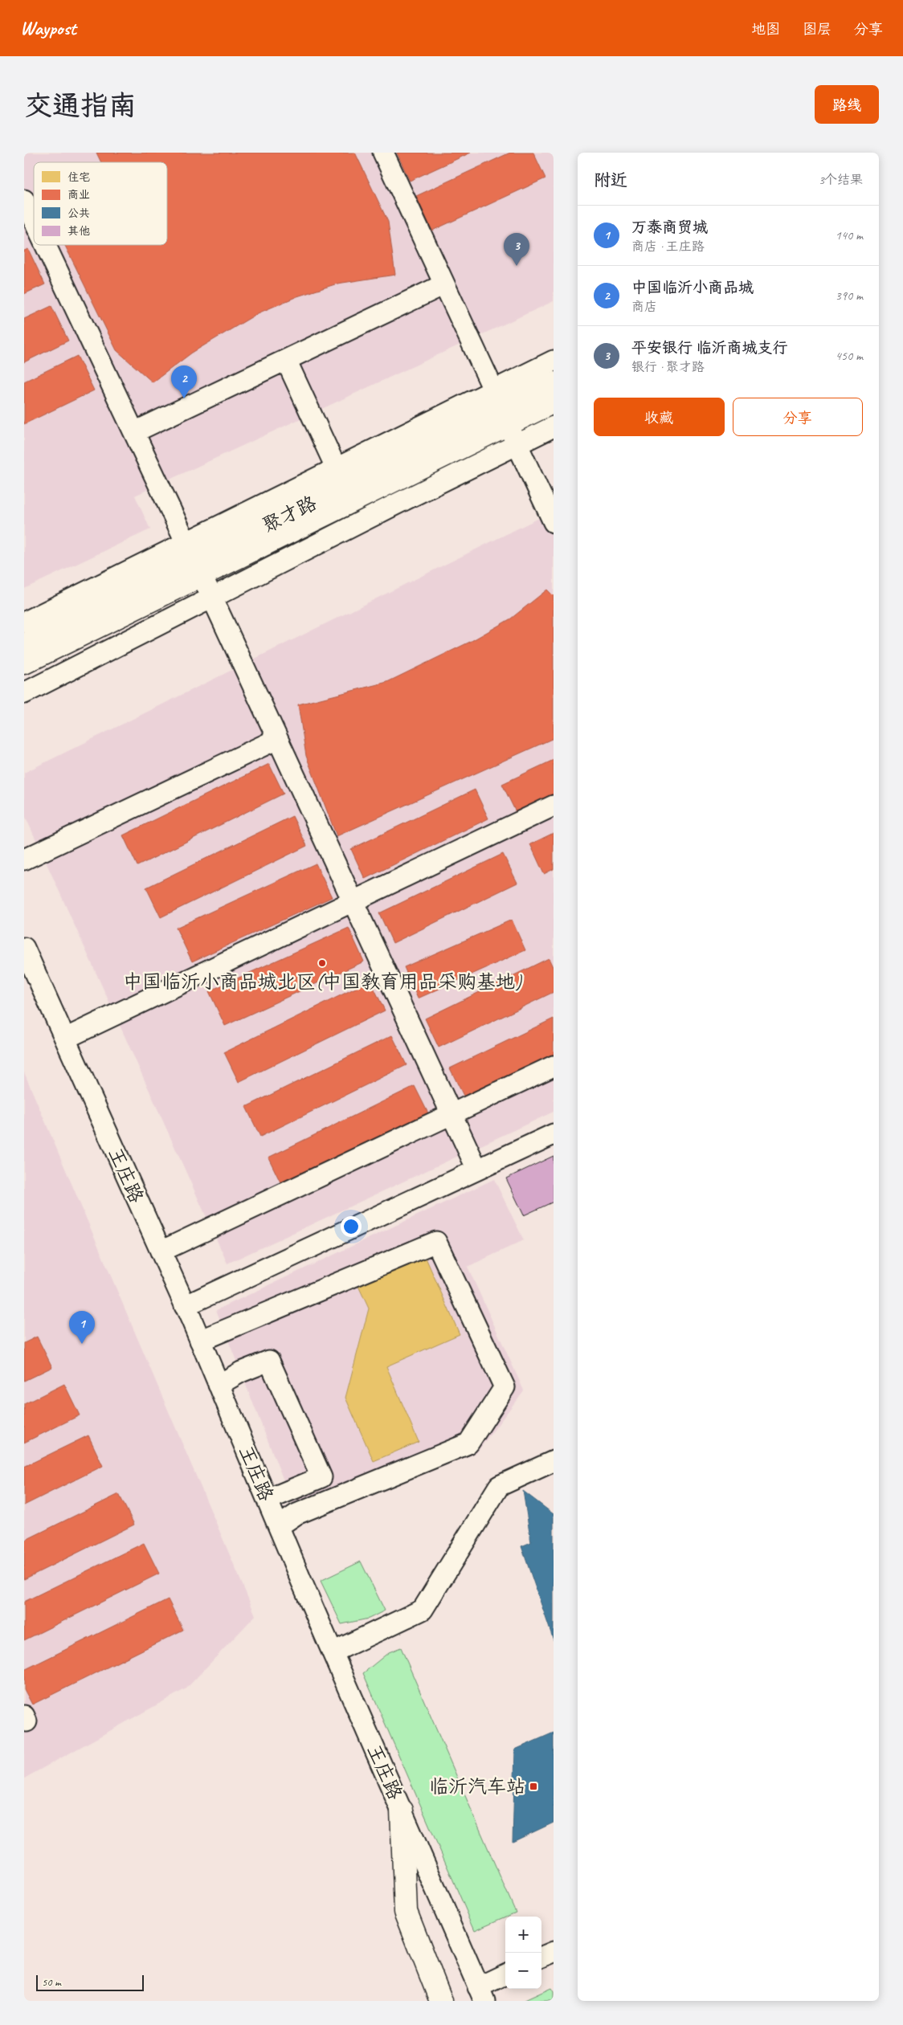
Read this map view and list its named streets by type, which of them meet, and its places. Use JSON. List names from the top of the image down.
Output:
{
  "streets": {
    "main road": ["聚才路"],
    "street": ["王庄路"]
  },
  "places": {
    "other": ["中国临沂小商品城北区(中国教育用品采购基地)"],
    "transit": ["临沂汽车站"]
  },
  "legend": [
    "住宅",
    "商业",
    "公共",
    "其他"
  ],
  "scale_bar": "50 m",
  "page": {
    "header": "Waypost",
    "nav": ["地图", "图层", "分享"],
    "buttons": [
      "路线",
      ["收藏", "分享"]
    ],
    "title": "交通指南",
    "heading": ["附近", "3个结果"],
    "list": [
      {
        "mark": "1",
        "name": "万泰商贸城",
        "note": "商店 · 王庄路",
        "value": "140 m"
      },
      {
        "mark": "2",
        "name": "中国临沂小商品城",
        "note": "商店",
        "value": "390 m"
      },
      {
        "mark": "3",
        "name": "平安银行 临沂商城支行",
        "note": "银行 · 聚才路",
        "value": "450 m"
      }
    ],
    "pins": ["3", "2", "1"],
    "map_buttons": ["+", "−"],
    "scale": "50 m"
  }
}
